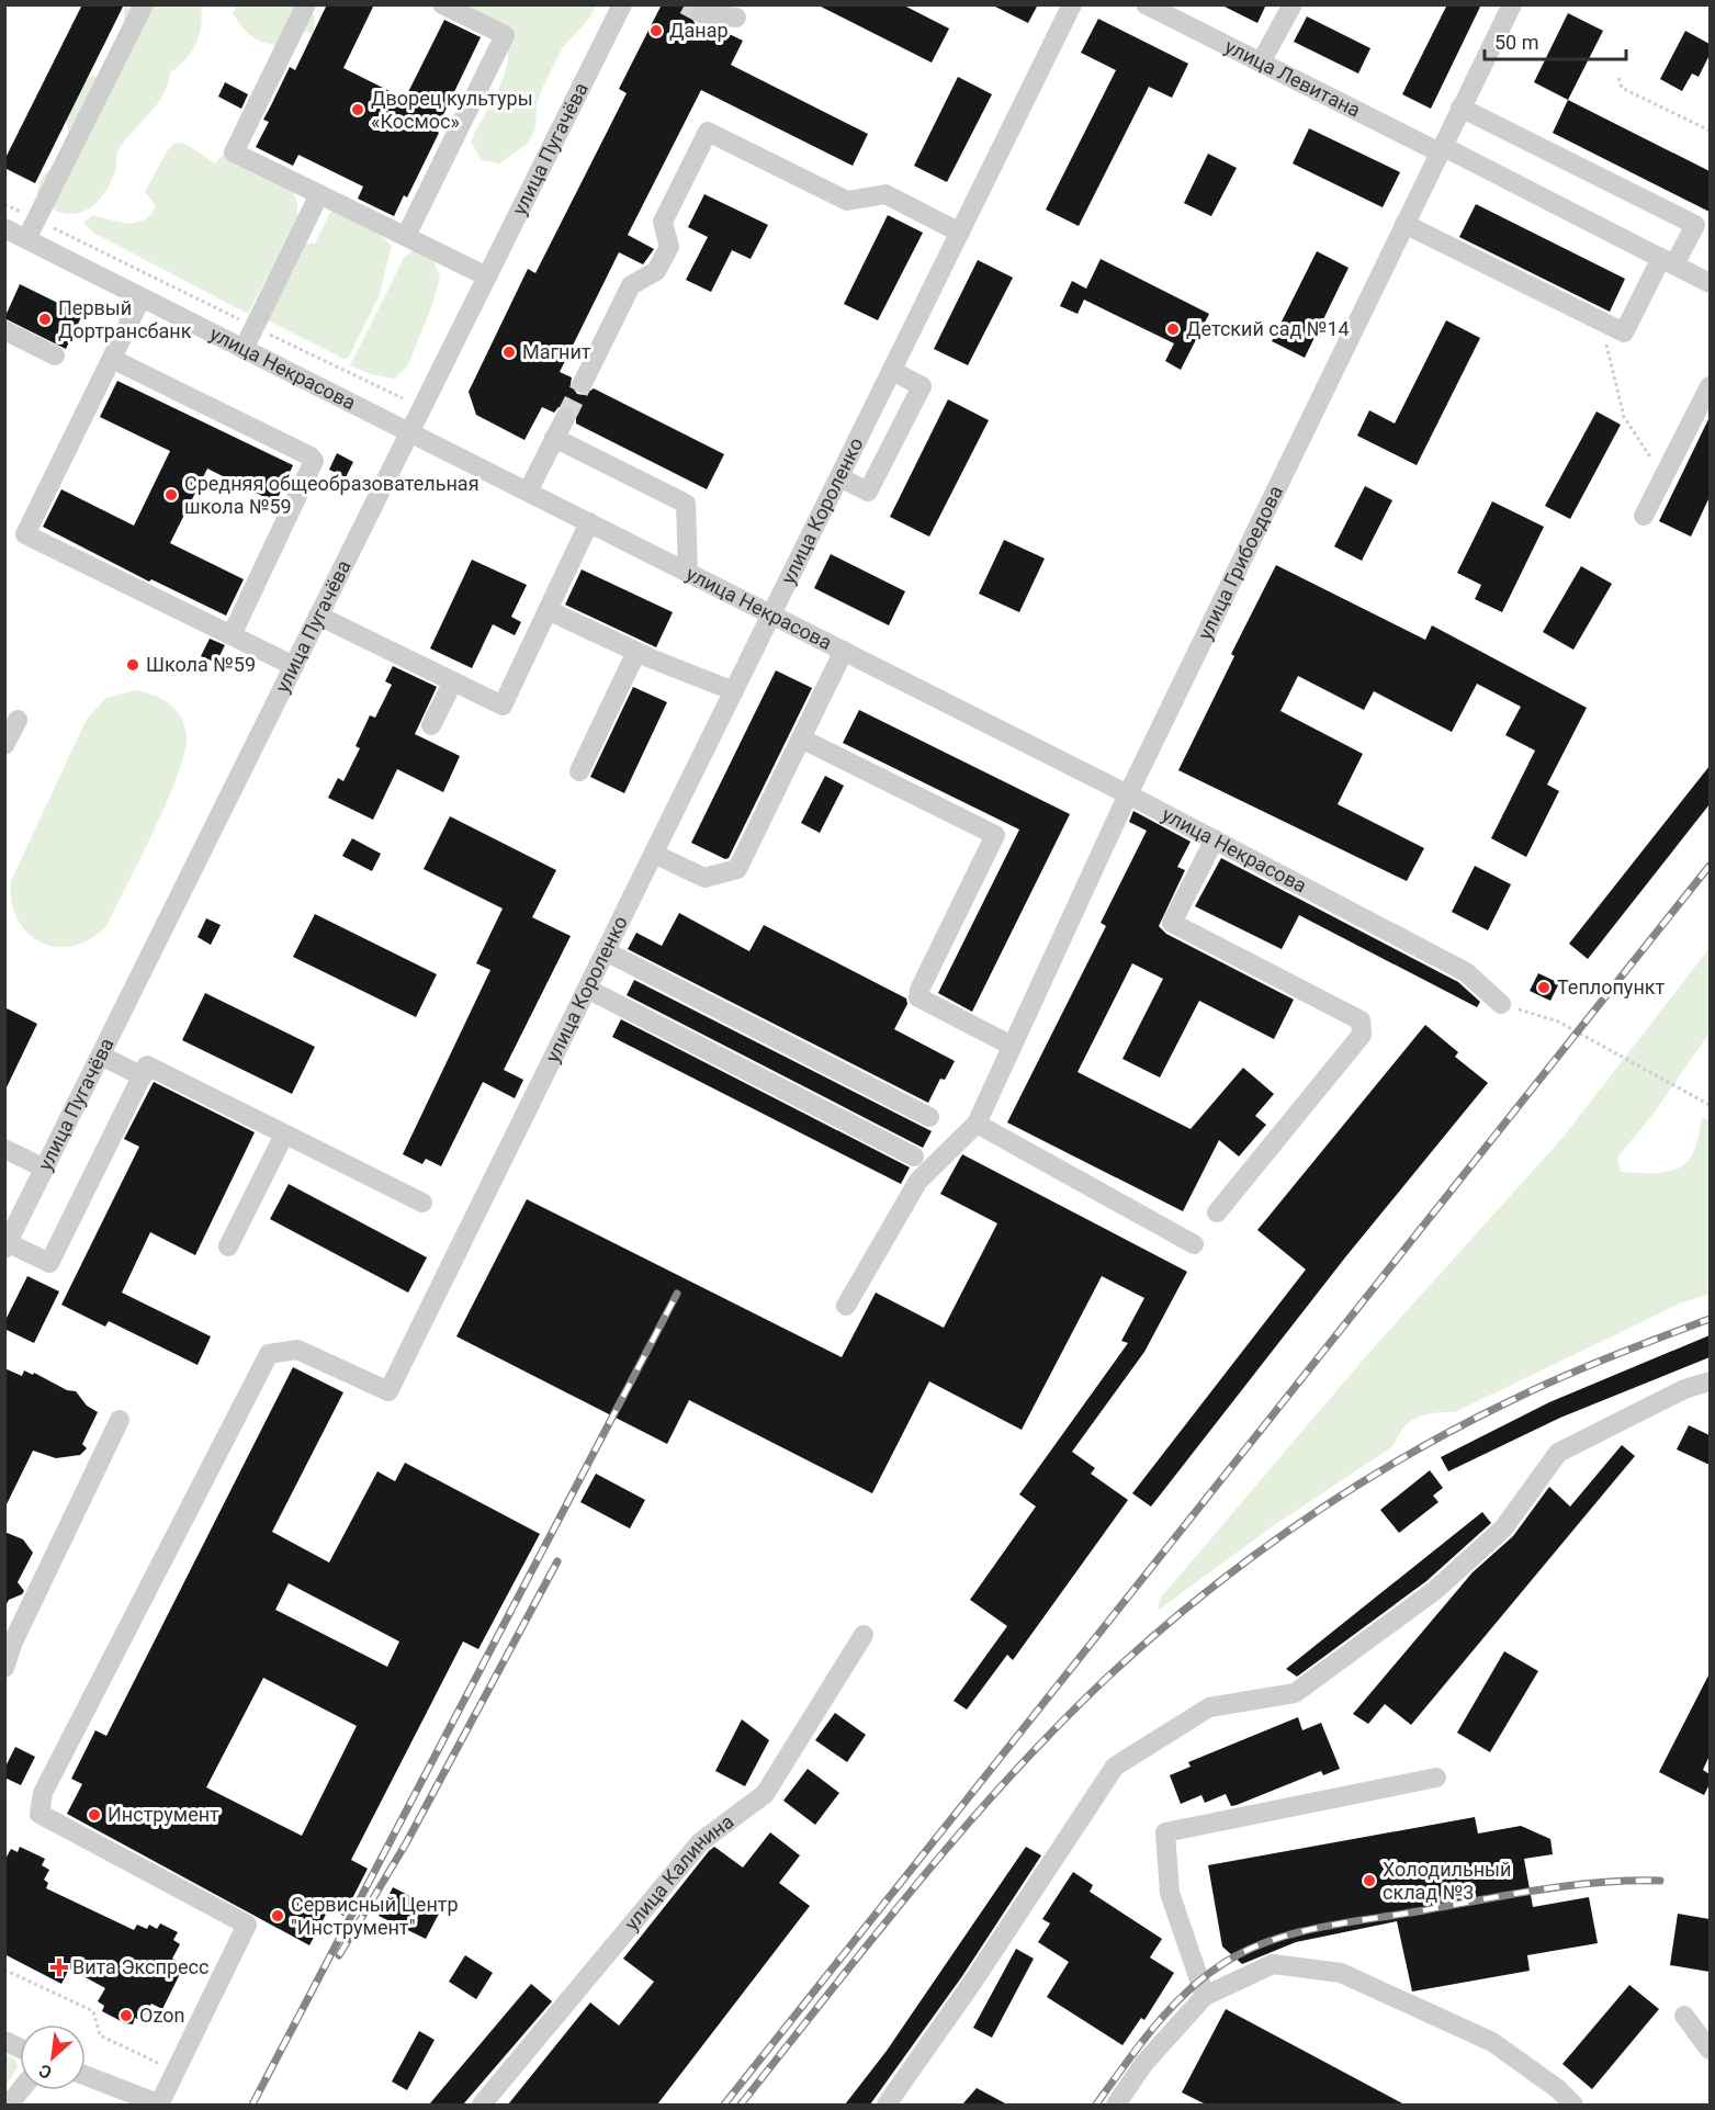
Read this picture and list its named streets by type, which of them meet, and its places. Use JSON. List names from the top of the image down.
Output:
{
  "streets": {
    "street": [
      "улица Левитана",
      "улица Пугачёва",
      "улица Некрасова",
      "улица Короленко",
      "улица Грибоедова",
      "улица Калинина"
    ]
  },
  "crossings": [
    ["улица Левитана", "улица Грибоедова"],
    ["улица Пугачёва", "улица Некрасова"],
    ["улица Некрасова", "улица Короленко"],
    ["улица Некрасова", "улица Грибоедова"]
  ],
  "places": {
    "other": [
      "Данар",
      "Дворец культуры «Космос»",
      "Первый Дортрансбанк",
      "Детский сад №14",
      "Магнит",
      "Средняя общеобразовательная школа №59",
      "Школа №59",
      "Теплопункт",
      "Инструмент",
      "Холодильный склад №3",
      "Сервисный Центр \"Инструмент\"",
      "Ozon"
    ],
    "health": ["Вита Экспресс"]
  },
  "scale_bar": "50 m",
  "north": "bottom left"
}
